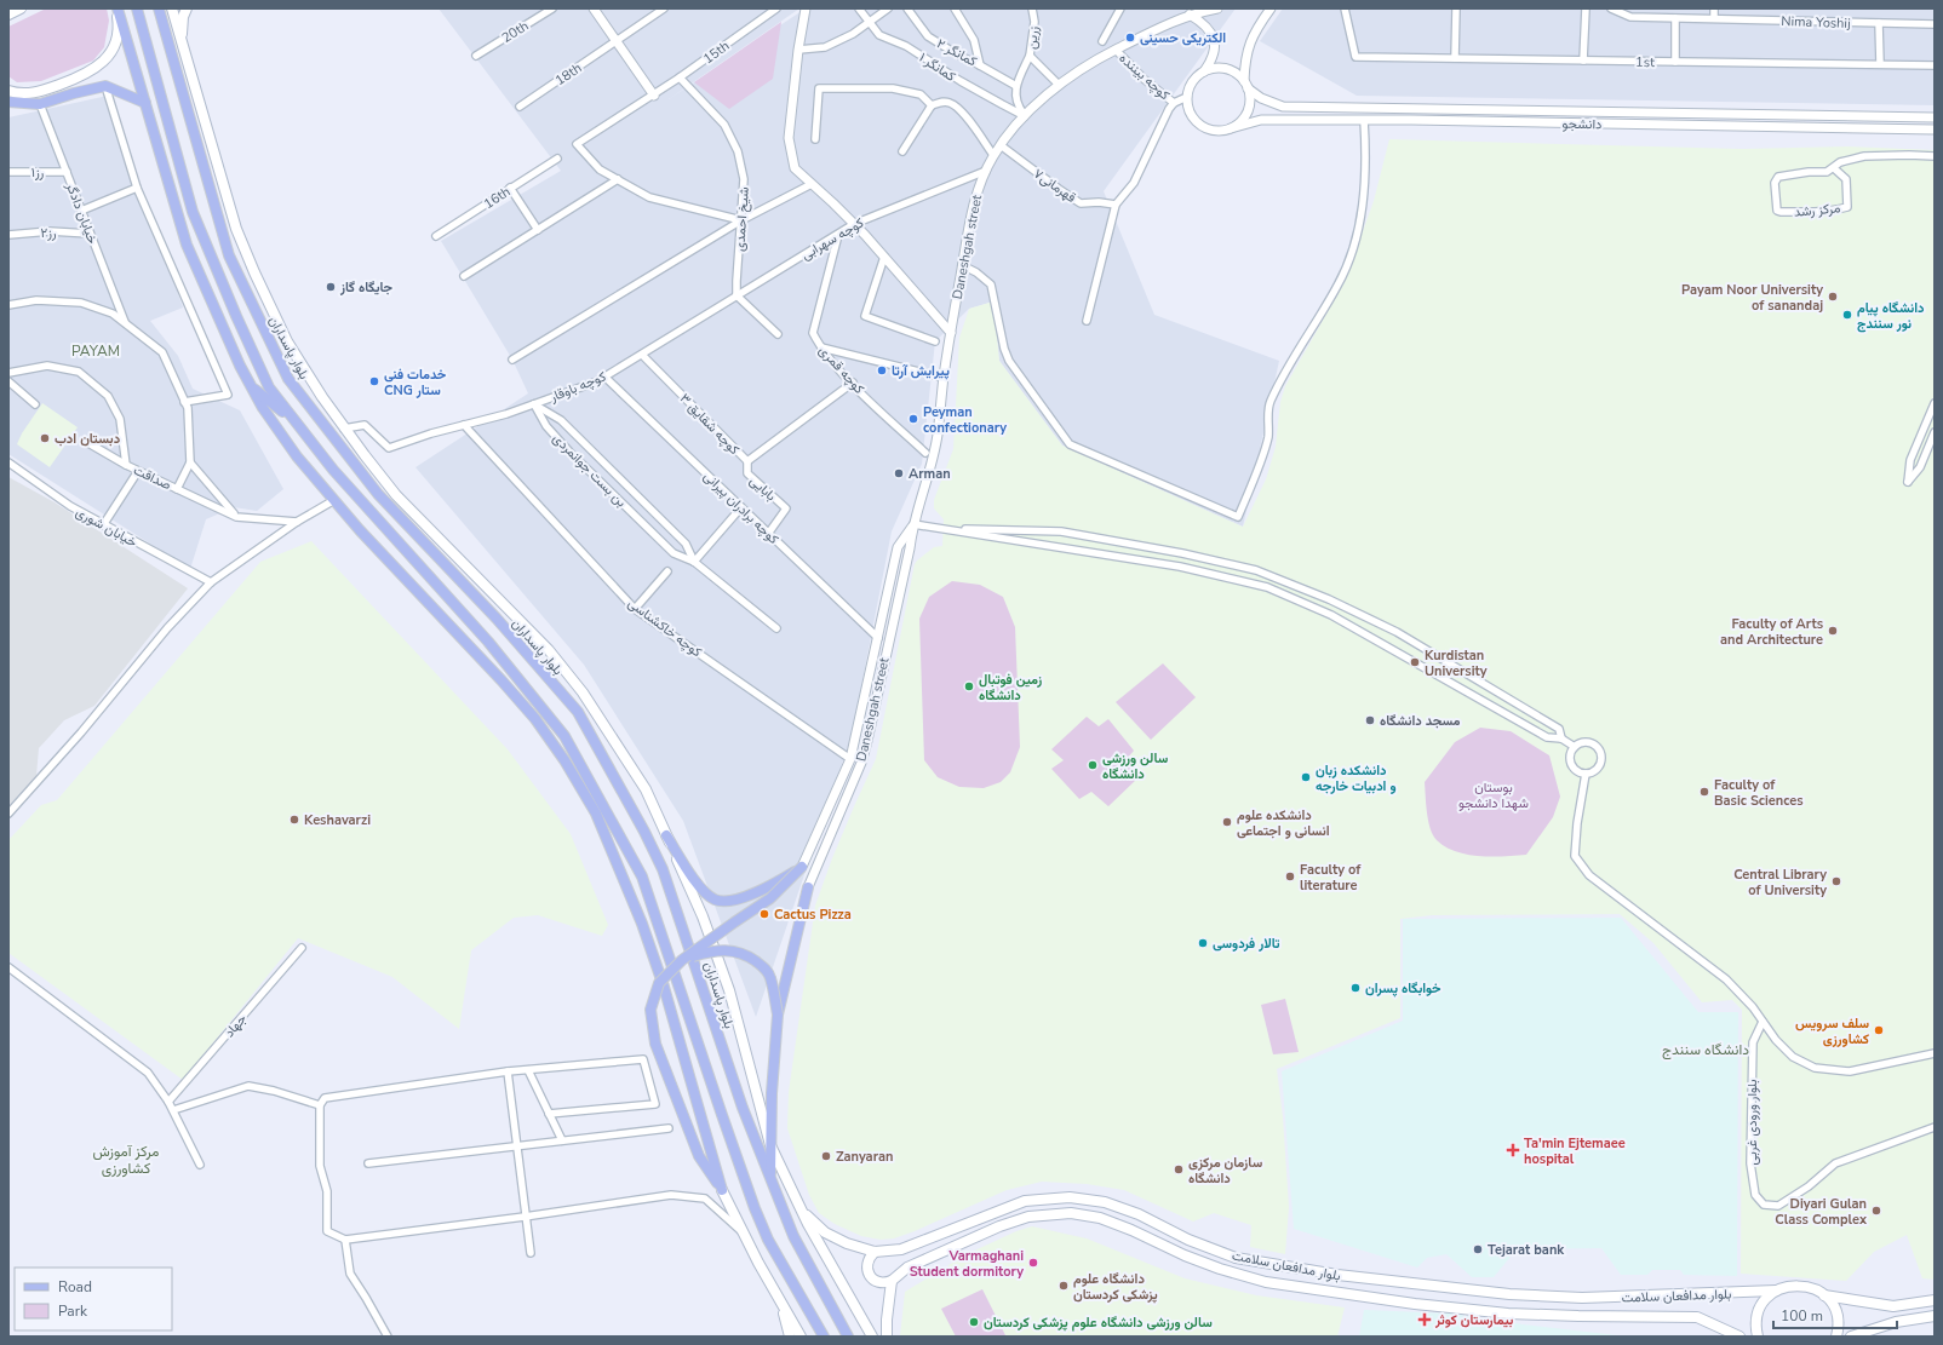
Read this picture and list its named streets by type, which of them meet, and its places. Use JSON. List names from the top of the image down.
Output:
{
  "streets": {
    "main road": ["بلوار پاسداران", "بلوار مدافعان سلامت"],
    "street": [
      "Nima Yoshij",
      "20th",
      "زرین",
      "15th",
      "کمانگر ۲",
      "1st",
      "کمانگر ۱",
      "18th",
      "کوچه بیننده",
      "دانشجو",
      "رز۱",
      "قهرمانی۷",
      "16th",
      "مرکز رشد",
      "خیابان دادگر",
      "شیخ احمدی",
      "رز۲",
      "کوچه سهرابی",
      "Daneshgah street",
      "کوچه قمری",
      "کوچه باوقار",
      "کوچه شقایق ۳",
      "بن بست جوانمردی",
      "صداقت",
      "بابایی",
      "کوچه برادران پیرانی",
      "خیابان شوری",
      "کوچه خاکشناسی",
      "جهاد",
      "بلوار ورودی غربی"
    ]
  },
  "crossings": [
    ["زرین", "Daneshgah street"],
    ["15th", "شیخ احمدی"],
    ["کمانگر ۱", "Daneshgah street"],
    ["کوچه بیننده", "Daneshgah street"],
    ["رز۱", "خیابان دادگر"],
    ["قهرمانی۷", "Daneshgah street"],
    ["خیابان دادگر", "رز۲"],
    ["شیخ احمدی", "کوچه سهرابی"],
    ["شیخ احمدی", "کوچه باوقار"],
    ["کوچه سهرابی", "Daneshgah street"],
    ["کوچه سهرابی", "کوچه قمری"],
    ["کوچه سهرابی", "کوچه باوقار"],
    ["Daneshgah street", "کوچه برادران پیرانی"],
    ["Daneshgah street", "کوچه خاکشناسی"],
    ["کوچه قمری", "کوچه شقایق ۳"],
    ["کوچه باوقار", "کوچه شقایق ۳"],
    ["کوچه باوقار", "بن بست جوانمردی"],
    ["کوچه باوقار", "کوچه برادران پیرانی"],
    ["کوچه باوقار", "کوچه خاکشناسی"],
    ["کوچه شقایق ۳", "بابایی"],
    ["بابایی", "کوچه برادران پیرانی"]
  ],
  "districts": ["PAYAM", "دانشگاه سنندج", "مرکز آموزش کشاورزی"],
  "parks": ["بوستان شهدا دانشجو"],
  "places": {
    "other": [
      "الکتریکی حسینی",
      "جایگاه گاز",
      "Payam Noor University of sanandaj",
      "دانشگاه پیام نور سنندج",
      "پیرایش آرتا",
      "خدمات فنی‌ CNG ستار",
      "Peyman confectionary",
      "دبستان ادب",
      "Arman",
      "Faculty of Arts and Architecture",
      "Kurdistan University",
      "زمین فوتبال دانشگاه",
      "مسجد دانشگاه",
      "سالن ورزشی دانشگاه",
      "دانشکده زبان و ادبیات خارجه",
      "Faculty of Basic Sciences",
      "Keshavarzi",
      "دانشکده علوم انسانی و اجتماعی",
      "Faculty of literature",
      "Central Library of University",
      "Cactus Pizza",
      "تالار فردوسی",
      "خوابگاه پسران",
      "سلف سرویس کشاورزی",
      "Zanyaran",
      "سازمان مرکزی دانشگاه",
      "Diyari Gulan Class Complex",
      "Tejarat bank",
      "Varmaghani Student dormitory",
      "دانشگاه علوم پزشکی کردستان",
      "سالن ورزشی دانشگاه علوم پزشکی کردستان"
    ],
    "health": ["Ta'min Ejtemaee hospital", "بیمارستان کوثر"]
  },
  "legend": ["Road", "Park"],
  "scale_bar": "100 m"
}
